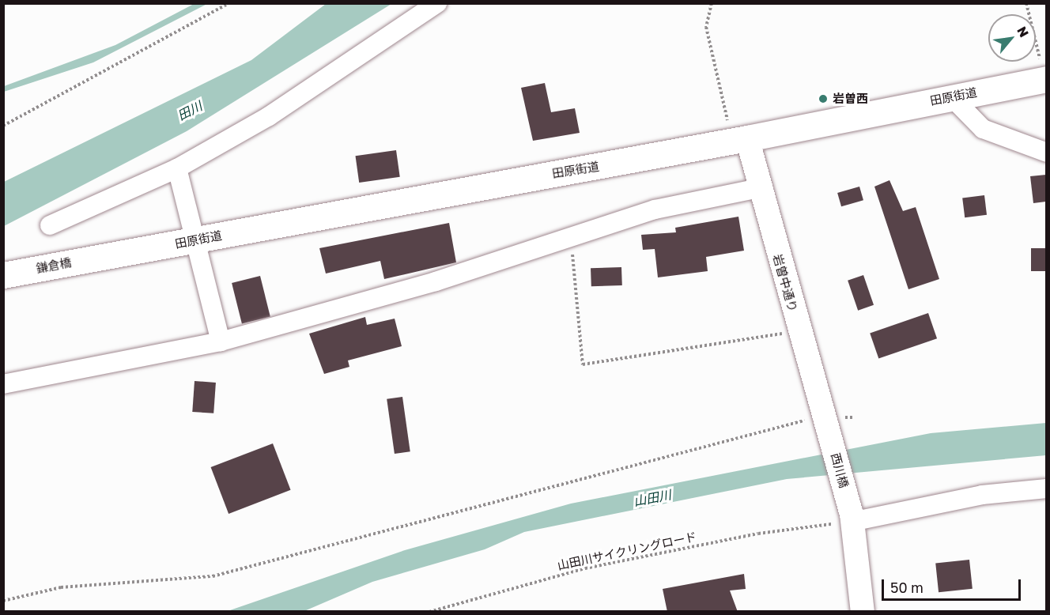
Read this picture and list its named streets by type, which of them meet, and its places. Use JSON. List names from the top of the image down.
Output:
{
  "streets": {
    "main road": ["田原街道", "鎌倉橋"],
    "street": ["岩曽中通り", "西川橋"],
    "path": ["山田川サイクリングロード"]
  },
  "crossings": [
    ["田原街道", "鎌倉橋"],
    ["田原街道", "岩曽中通り"],
    ["岩曽中通り", "西川橋"],
    ["西川橋", "山田川サイクリングロード"]
  ],
  "water": ["田川", "山田川"],
  "places": ["岩曽西"],
  "scale_bar": "50 m",
  "north": "top right"
}
